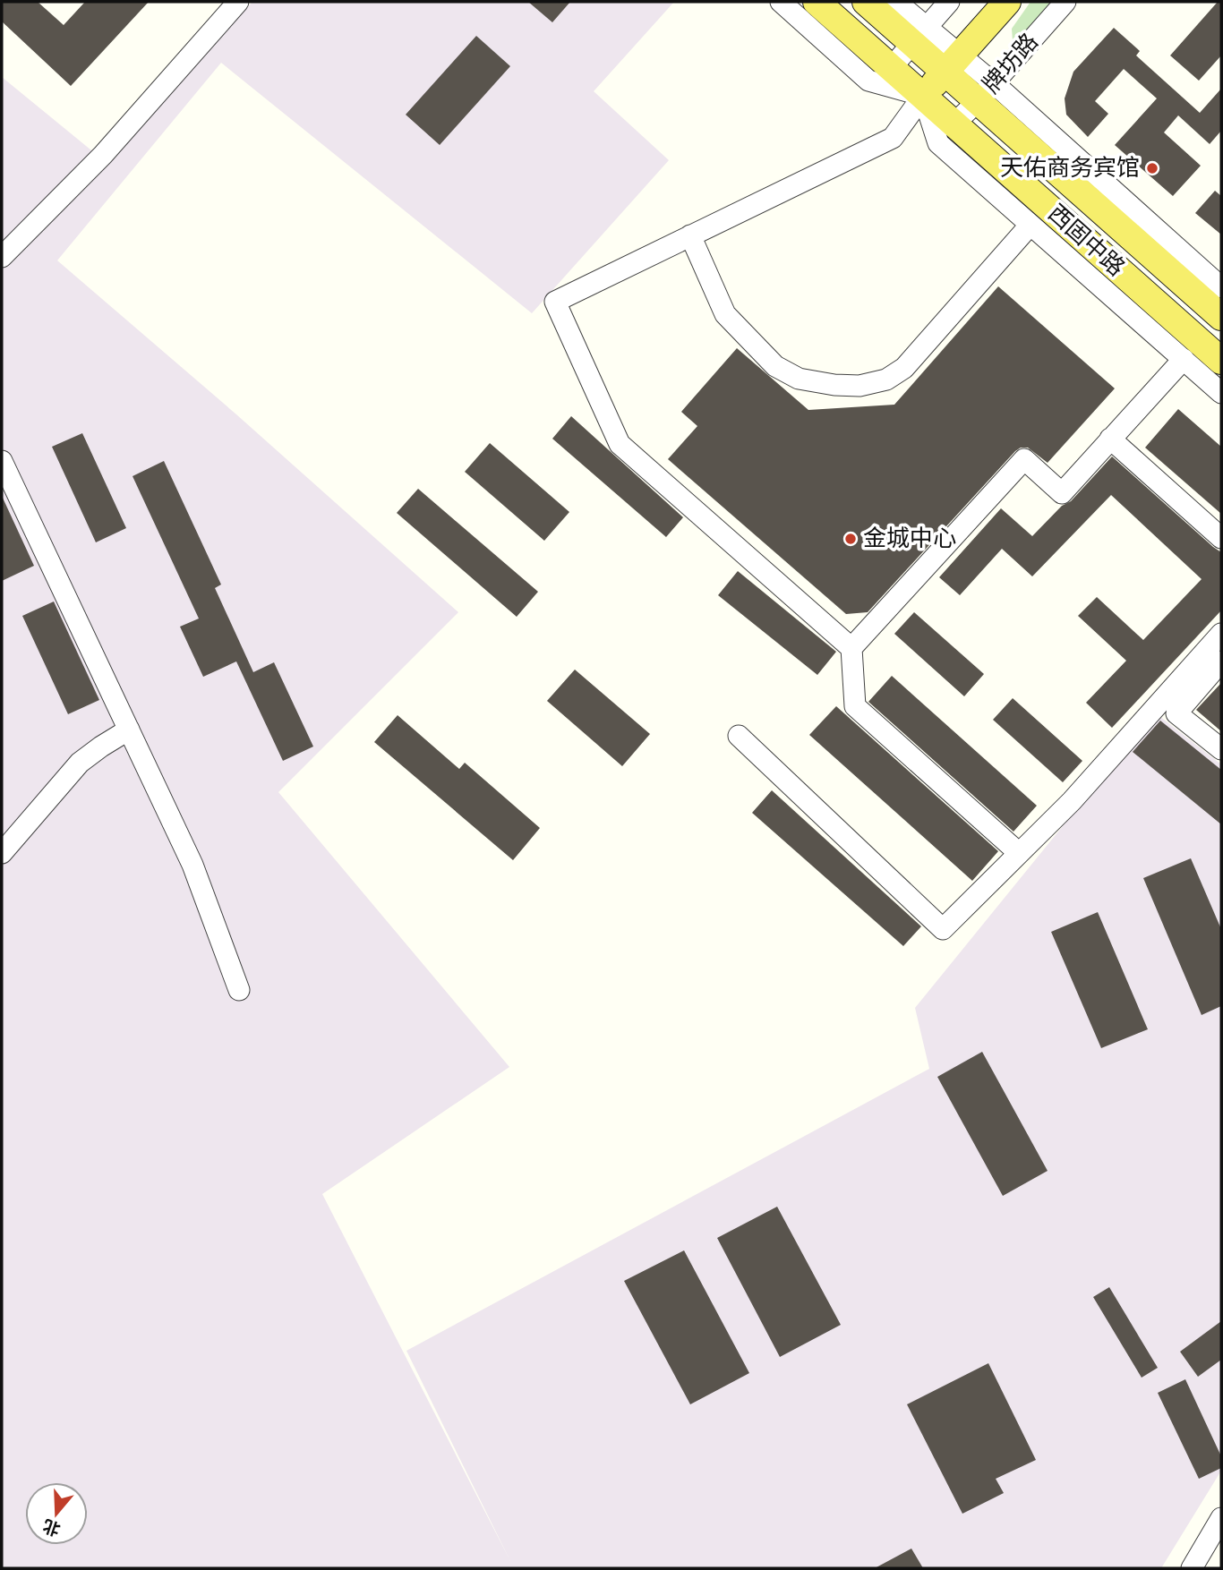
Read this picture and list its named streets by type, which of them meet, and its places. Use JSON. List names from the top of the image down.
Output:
{
  "streets": {
    "main road": ["牌坊路", "西固中路"]
  },
  "crossings": [
    ["牌坊路", "西固中路"]
  ],
  "places": ["天佑商务宾馆", "金城中心"],
  "north": "bottom"
}
